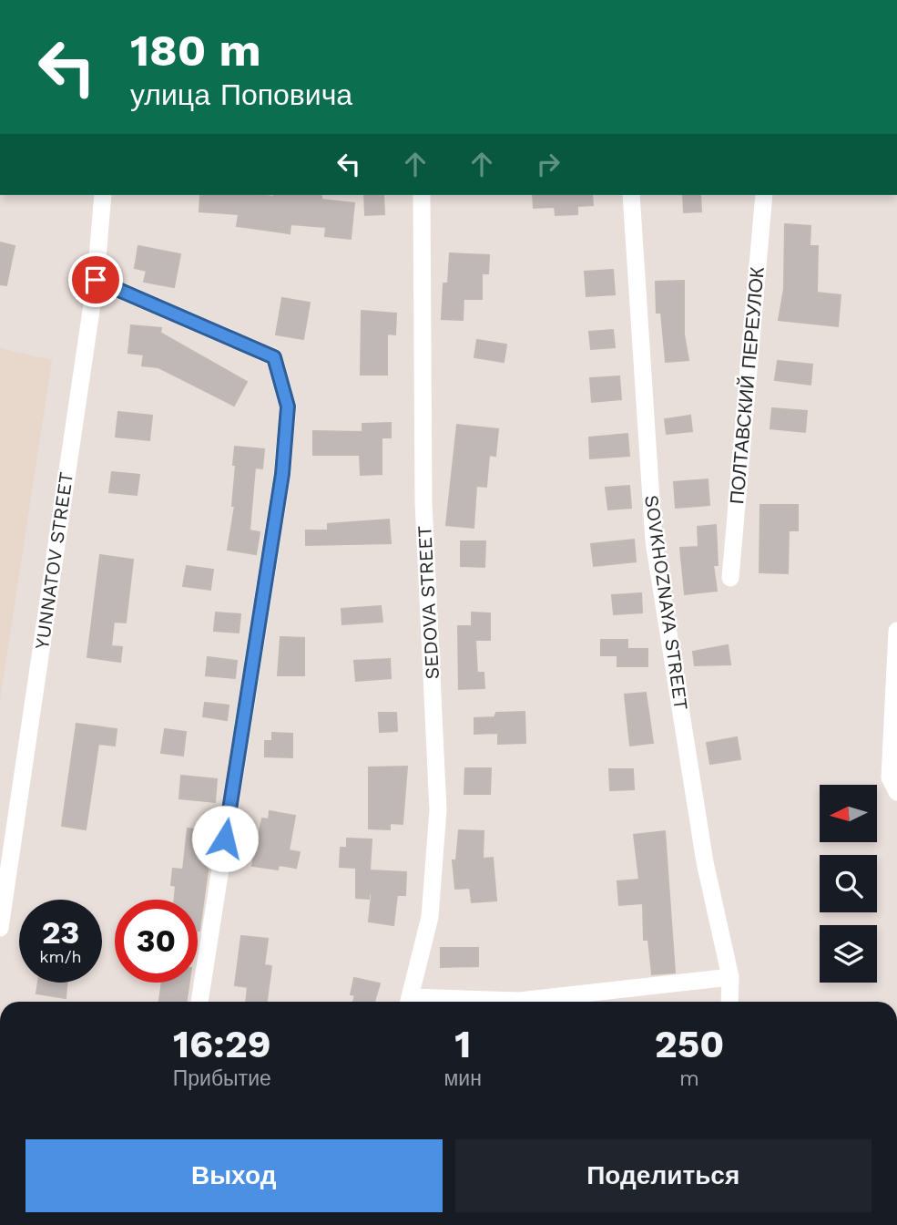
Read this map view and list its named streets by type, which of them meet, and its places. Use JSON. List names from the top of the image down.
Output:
{
  "streets": {
    "street": [
      "ПОЛТАВСКИЙ ПЕРЕУЛОК",
      "YUNNATOV STREET",
      "SEDOVA STREET",
      "SOVKHOZNAYA STREET"
    ]
  },
  "north": "left",
  "page": {
    "turn": ["180 m", "улица Поповича"],
    "speed": "23 km/h",
    "limit": "30",
    "eta": [
      "16:29",
      "Прибытие",
      "1",
      "мин",
      "250",
      "m"
    ],
    "buttons": ["Выход", "Поделиться"]
  }
}
